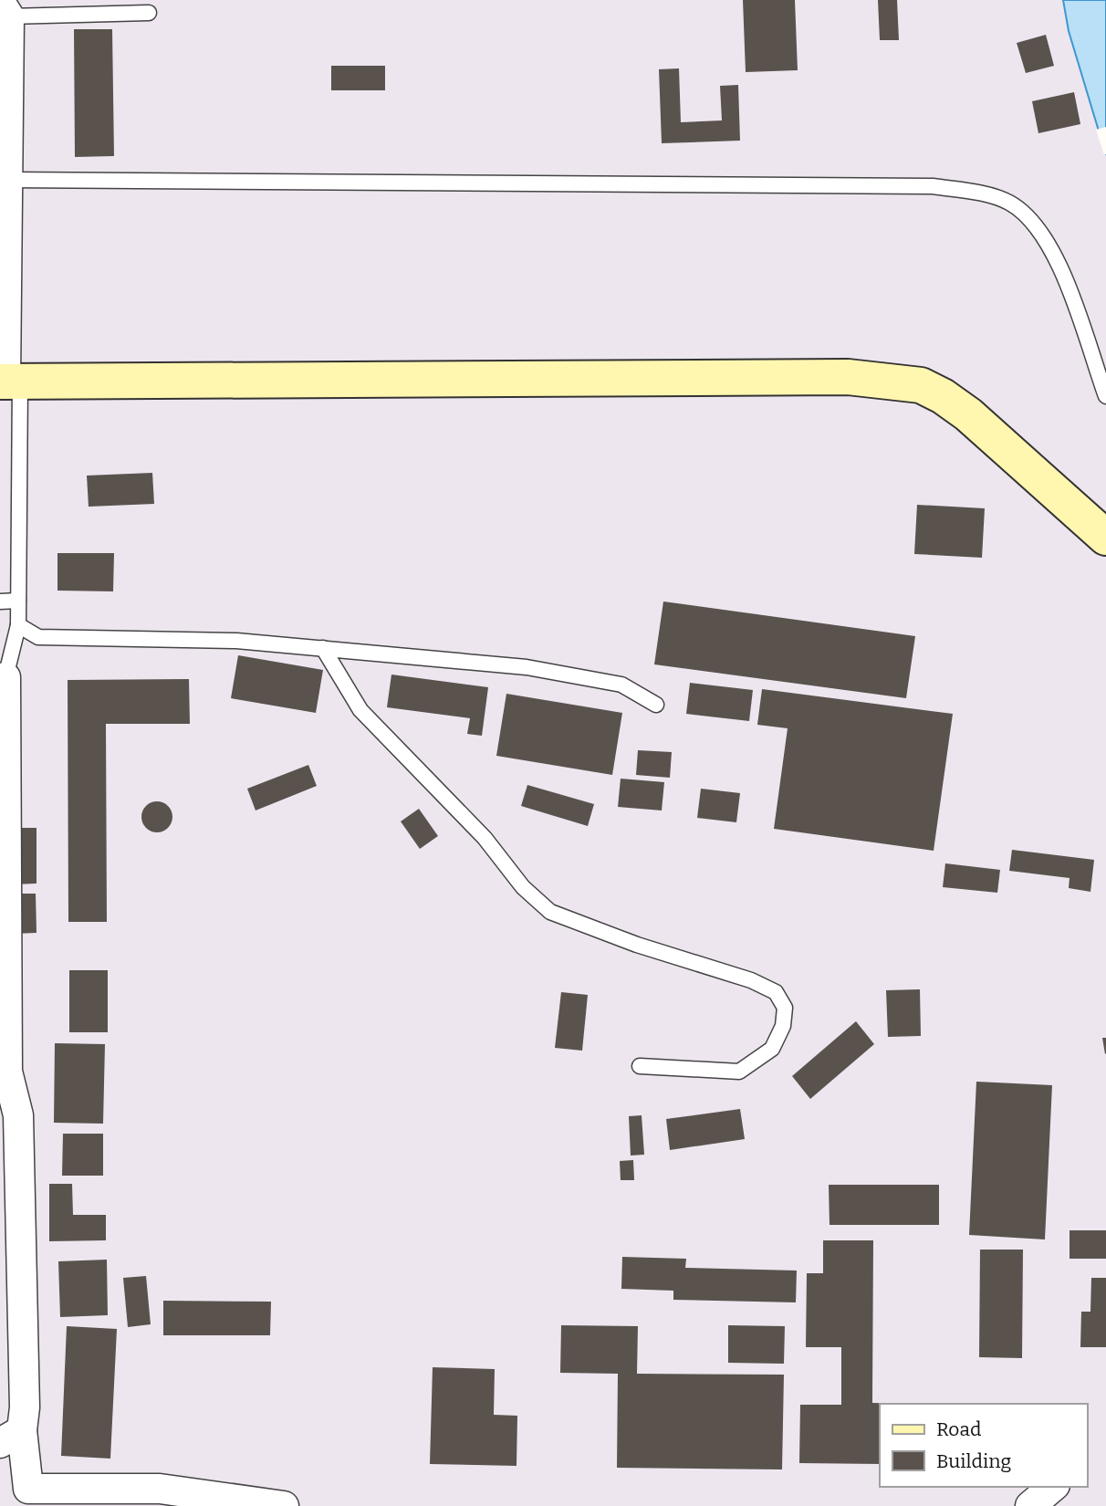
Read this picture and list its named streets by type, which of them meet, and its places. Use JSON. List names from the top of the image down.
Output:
{
  "legend": ["Road", "Building"]
}
